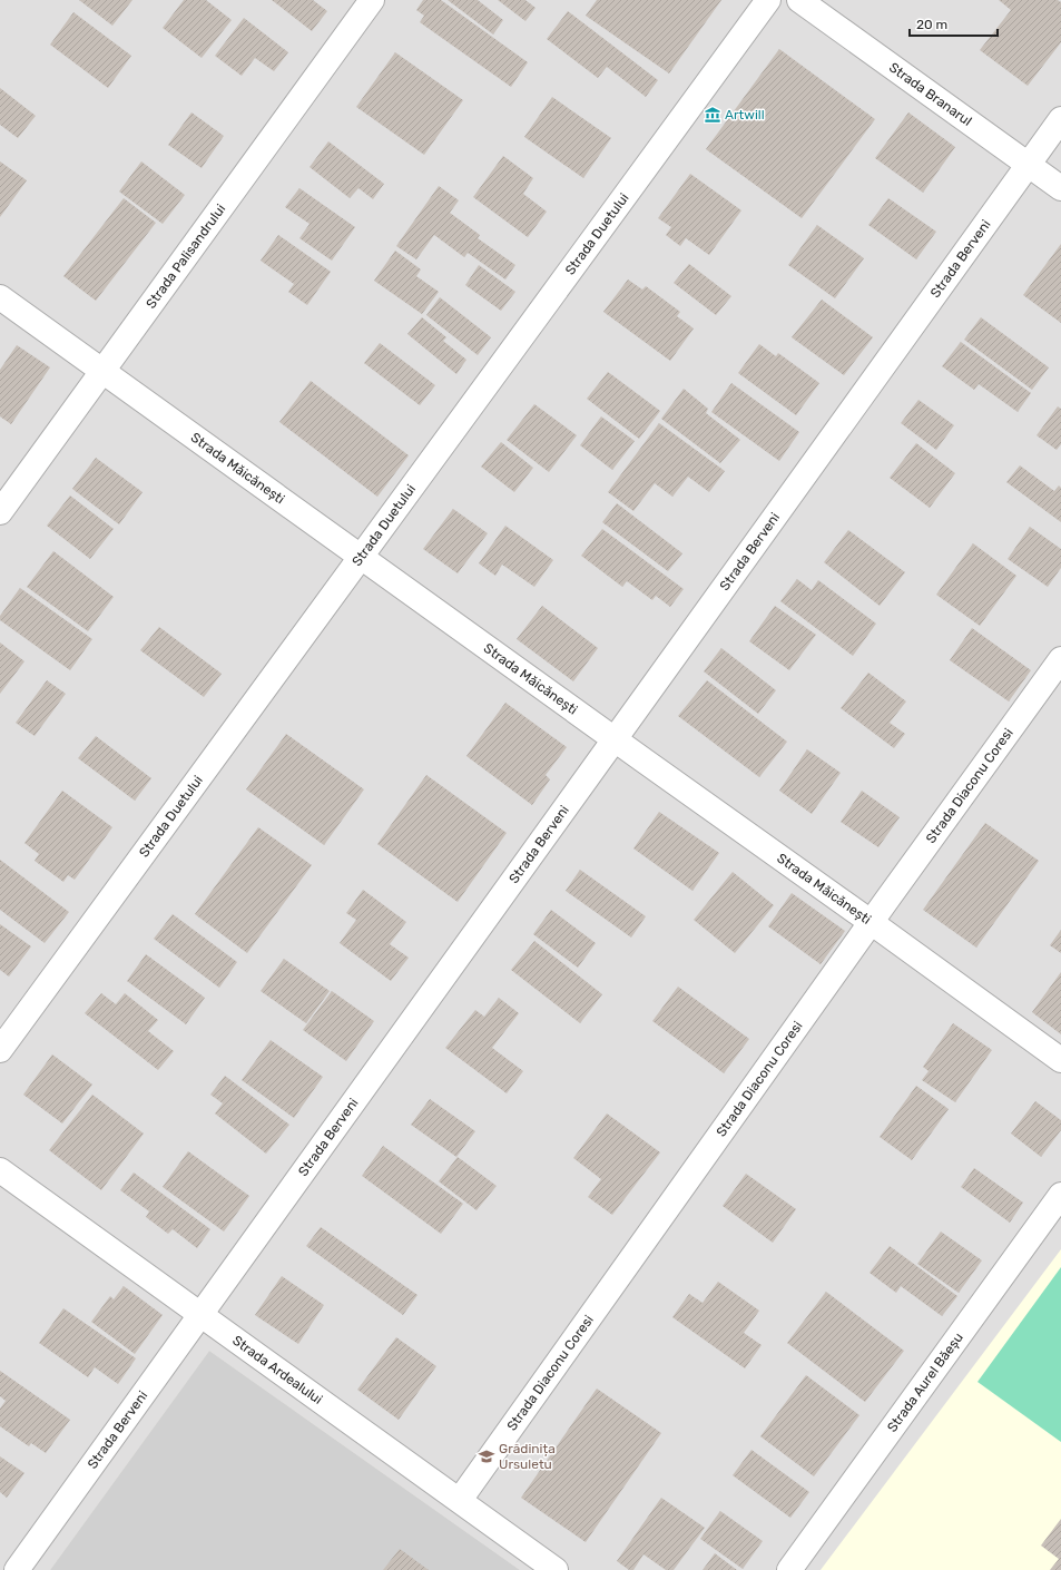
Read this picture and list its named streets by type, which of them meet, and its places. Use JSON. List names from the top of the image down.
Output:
{
  "streets": {
    "street": [
      "Strada Branarul",
      "Strada Duetului",
      "Strada Palisandrului",
      "Strada Berveni",
      "Strada Măicănești",
      "Strada Diaconu Coresi",
      "Strada Ardealului",
      "Strada Aurel Băeșu"
    ]
  },
  "crossings": [
    ["Strada Branarul", "Strada Berveni"],
    ["Strada Duetului", "Strada Măicănești"],
    ["Strada Palisandrului", "Strada Măicănești"],
    ["Strada Berveni", "Strada Măicănești"],
    ["Strada Berveni", "Strada Ardealului"],
    ["Strada Măicănești", "Strada Diaconu Coresi"],
    ["Strada Diaconu Coresi", "Strada Ardealului"]
  ],
  "places": {
    "museum": ["Artwill"],
    "school or university": ["Grădinița Ursuletu"]
  },
  "scale_bar": "20 m"
}
